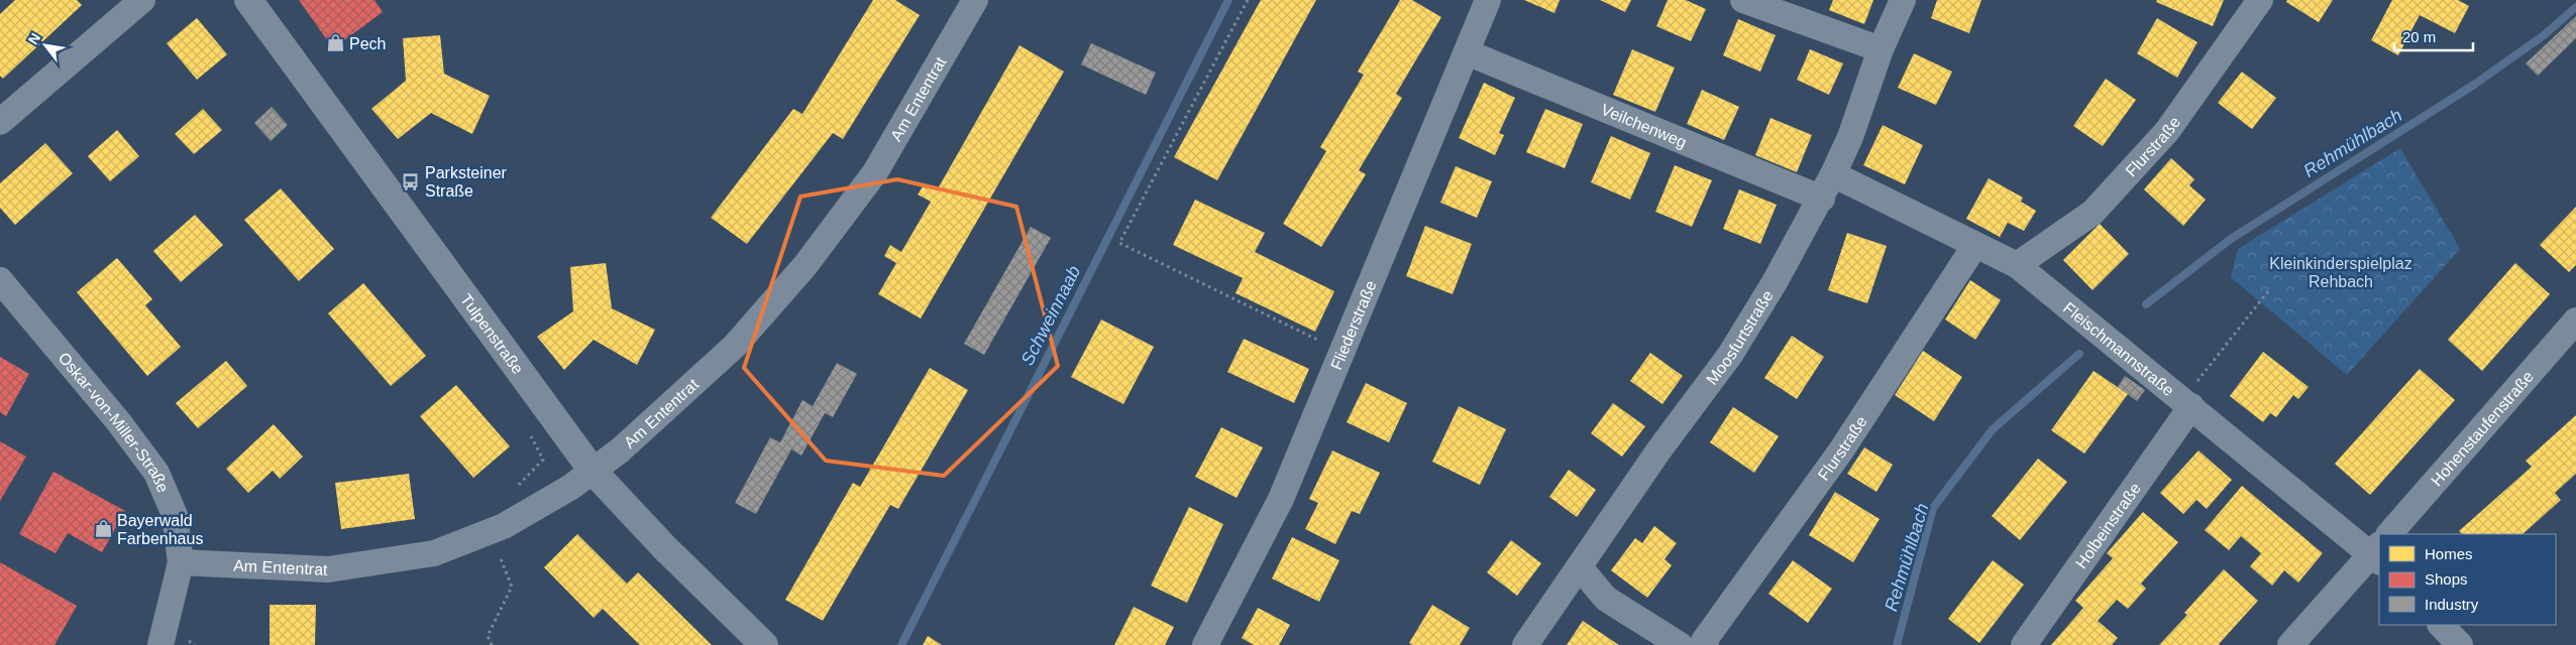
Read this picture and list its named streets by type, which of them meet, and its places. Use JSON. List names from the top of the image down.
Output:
{
  "streets": {
    "street": [
      "Am Ententrat",
      "Veilchenweg",
      "Flurstraße",
      "Fliederstraße",
      "Tulpenstraße",
      "Moosfurtstraße",
      "Fleischmannstraße",
      "Oskar-von-Miller-Straße",
      "Hohenstaufenstraße",
      "Holbeinstraße"
    ]
  },
  "crossings": [
    ["Am Ententrat", "Tulpenstraße"],
    ["Am Ententrat", "Oskar-von-Miller-Straße"],
    ["Veilchenweg", "Fliederstraße"],
    ["Veilchenweg", "Moosfurtstraße"],
    ["Flurstraße", "Fleischmannstraße"],
    ["Moosfurtstraße", "Fleischmannstraße"],
    ["Fleischmannstraße", "Holbeinstraße"]
  ],
  "water": ["Rehmühlbach", "Schweinnaab"],
  "parks": ["Kleinkinderspielplaz Rehbach"],
  "places": {
    "shop": ["Pech", "Bayerwald Farbenhaus"],
    "bus stop": ["Parksteiner Straße"]
  },
  "legend": ["Homes", "Shops", "Industry"],
  "scale_bar": "20 m",
  "north": "top left"
}
